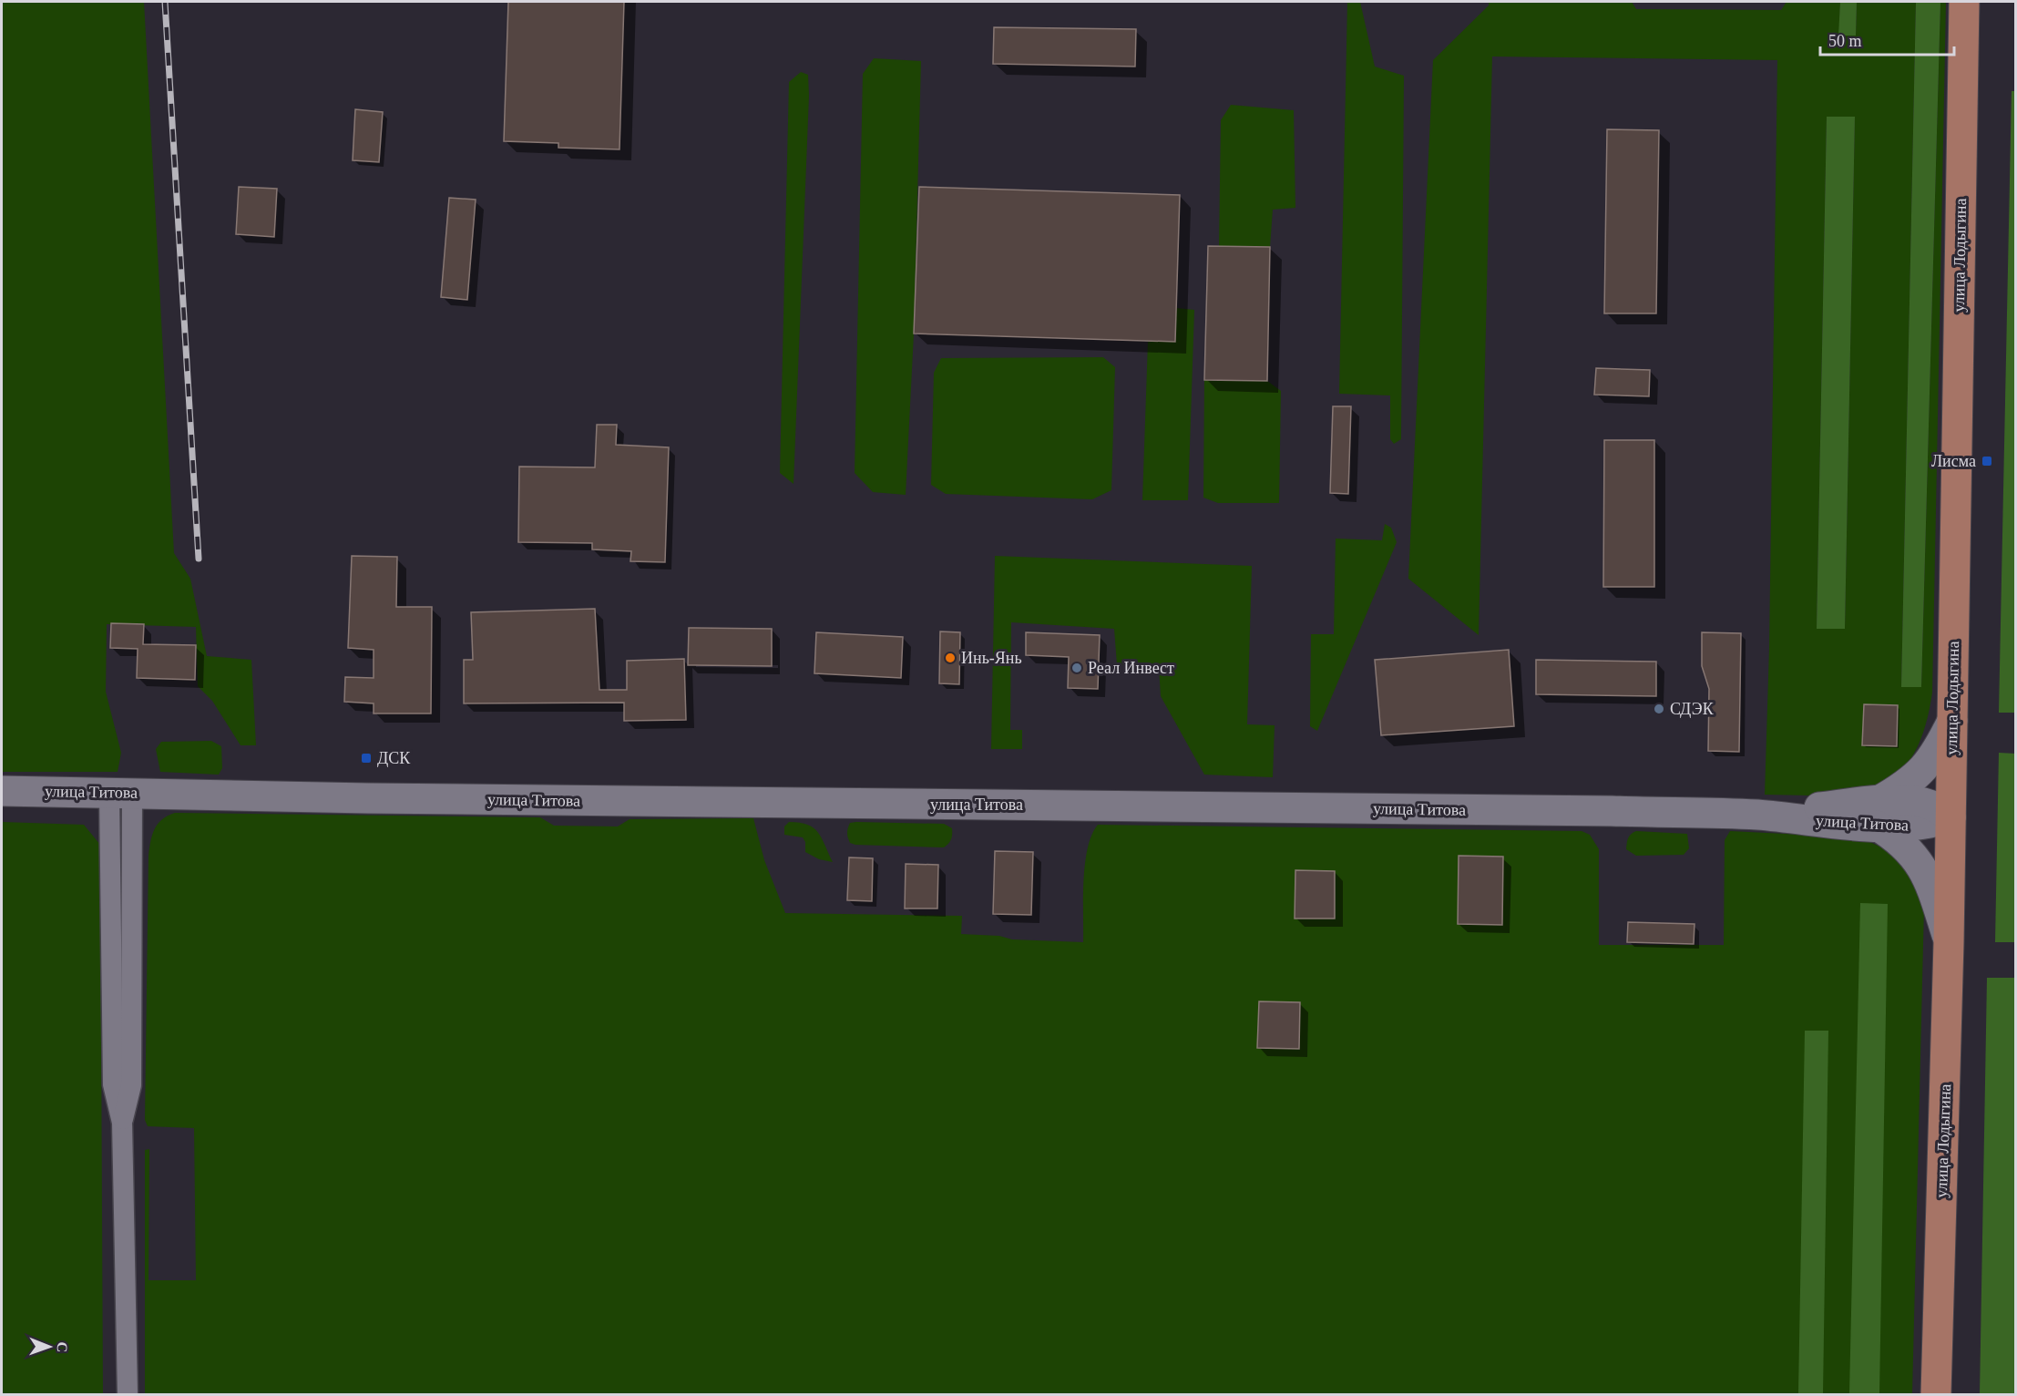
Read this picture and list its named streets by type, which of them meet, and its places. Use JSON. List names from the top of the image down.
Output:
{
  "streets": {
    "main road": ["улица Лодыгина", "улица Титова"]
  },
  "crossings": [
    ["улица Лодыгина", "улица Титова"]
  ],
  "places": {
    "transit": ["Лисма", "ДСК"],
    "other": ["Инь-Янь", "Реал Инвест", "СДЭК"]
  },
  "scale_bar": "50 m",
  "north": "right"
}
